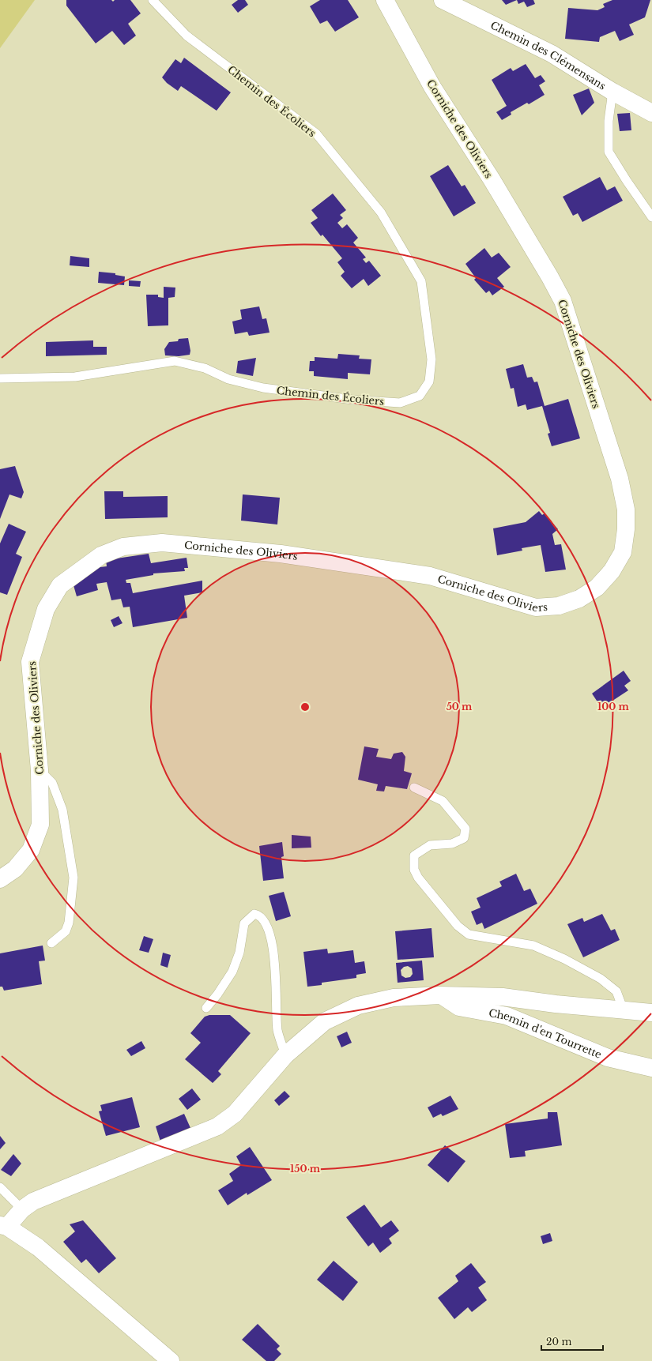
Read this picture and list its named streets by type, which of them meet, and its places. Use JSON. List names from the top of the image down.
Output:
{
  "streets": {
    "street": ["Chemin des Clémensans", "Corniche des Oliviers", "Chemin d'en Tourrette"],
    "lane": ["Chemin des Écoliers"]
  },
  "scale_bar": "20 m",
  "rings": ["50 m", "100 m", "150 m"]
}
